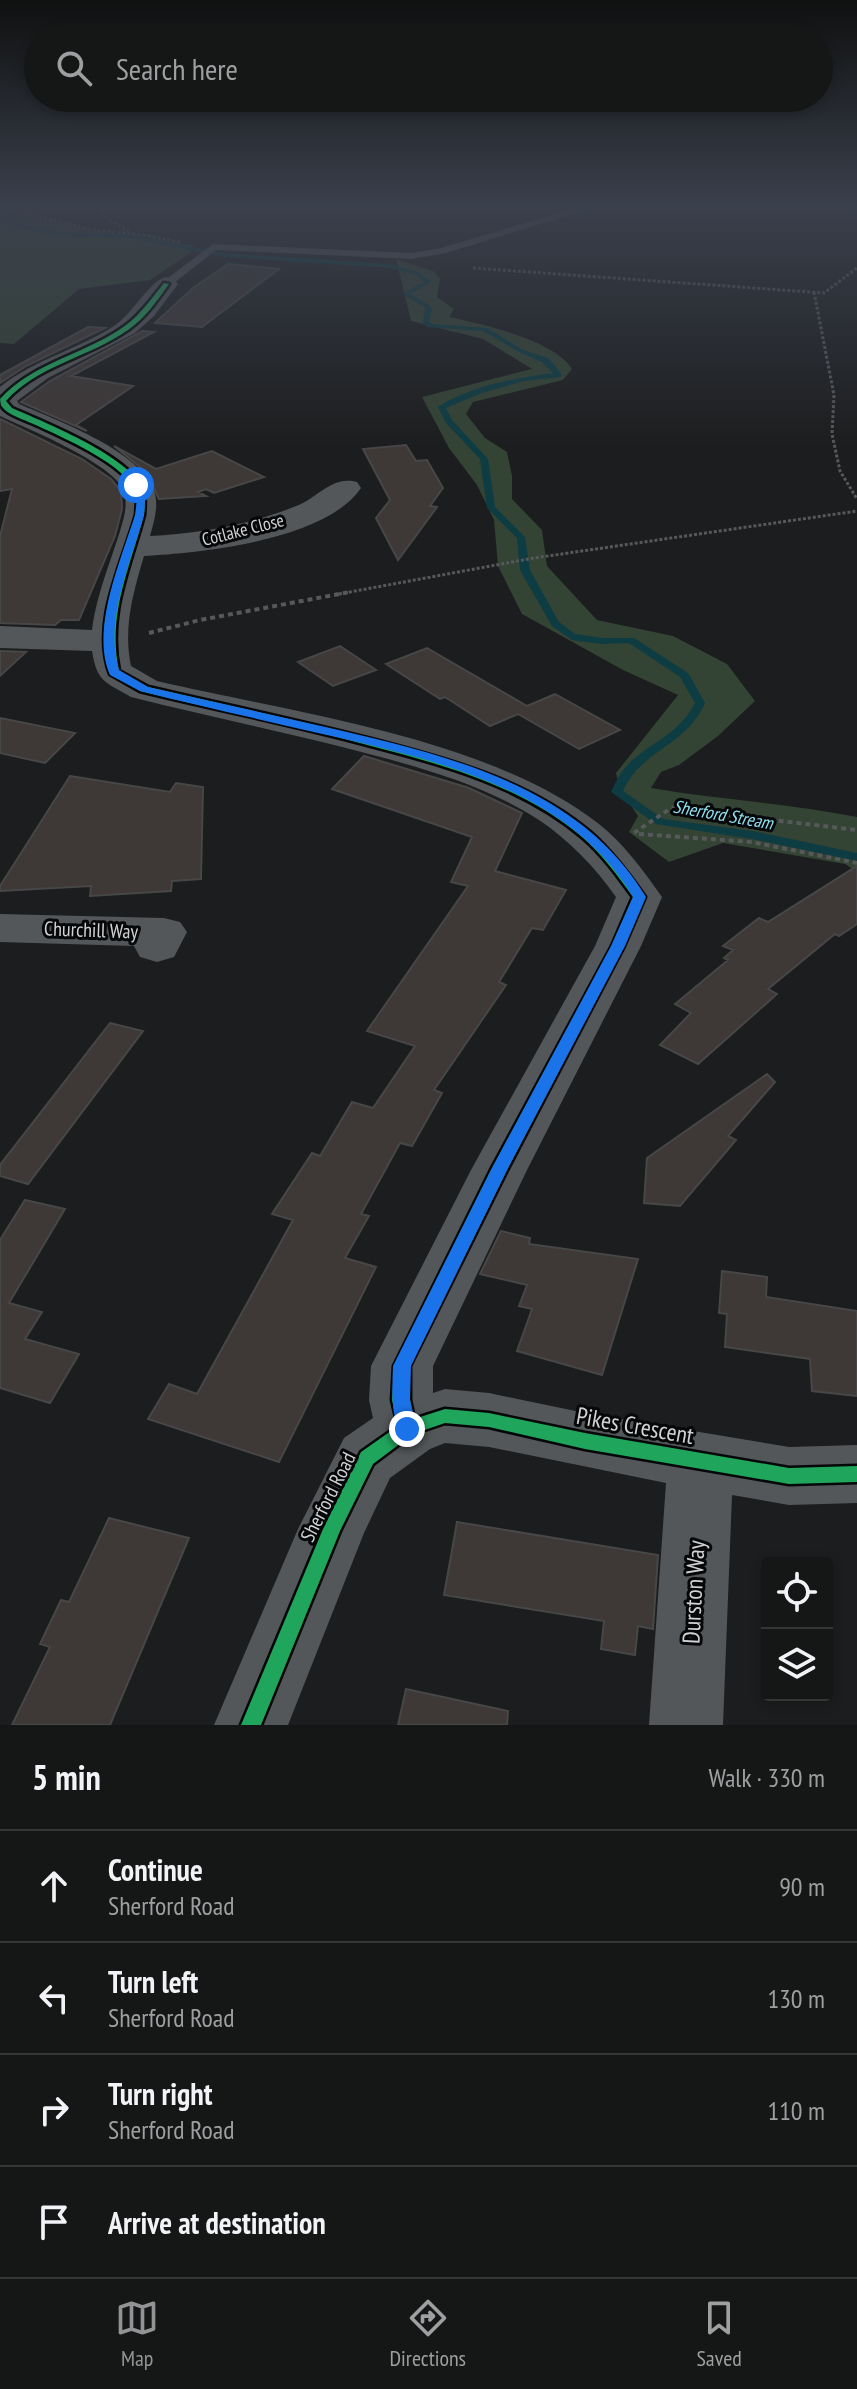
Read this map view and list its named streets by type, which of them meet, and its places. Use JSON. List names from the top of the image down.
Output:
{
  "streets": {
    "street": [
      "Cotlake Close",
      "Churchill Way",
      "Pikes Crescent",
      "Sherford Road",
      "Durston Way"
    ]
  },
  "crossings": [
    ["Pikes Crescent", "Sherford Road"],
    ["Pikes Crescent", "Durston Way"]
  ],
  "water": ["Sherford Stream"],
  "page": {
    "search": "Search here",
    "heading": ["5 min", "Walk · 330 m"],
    "list": [
      ["Continue", "Sherford Road", "90 m"],
      ["Turn left", "Sherford Road", "130 m"],
      ["Turn right", "Sherford Road", "110 m"],
      "Arrive at destination"
    ],
    "nav": ["Map", "Directions", "Saved"]
  }
}
